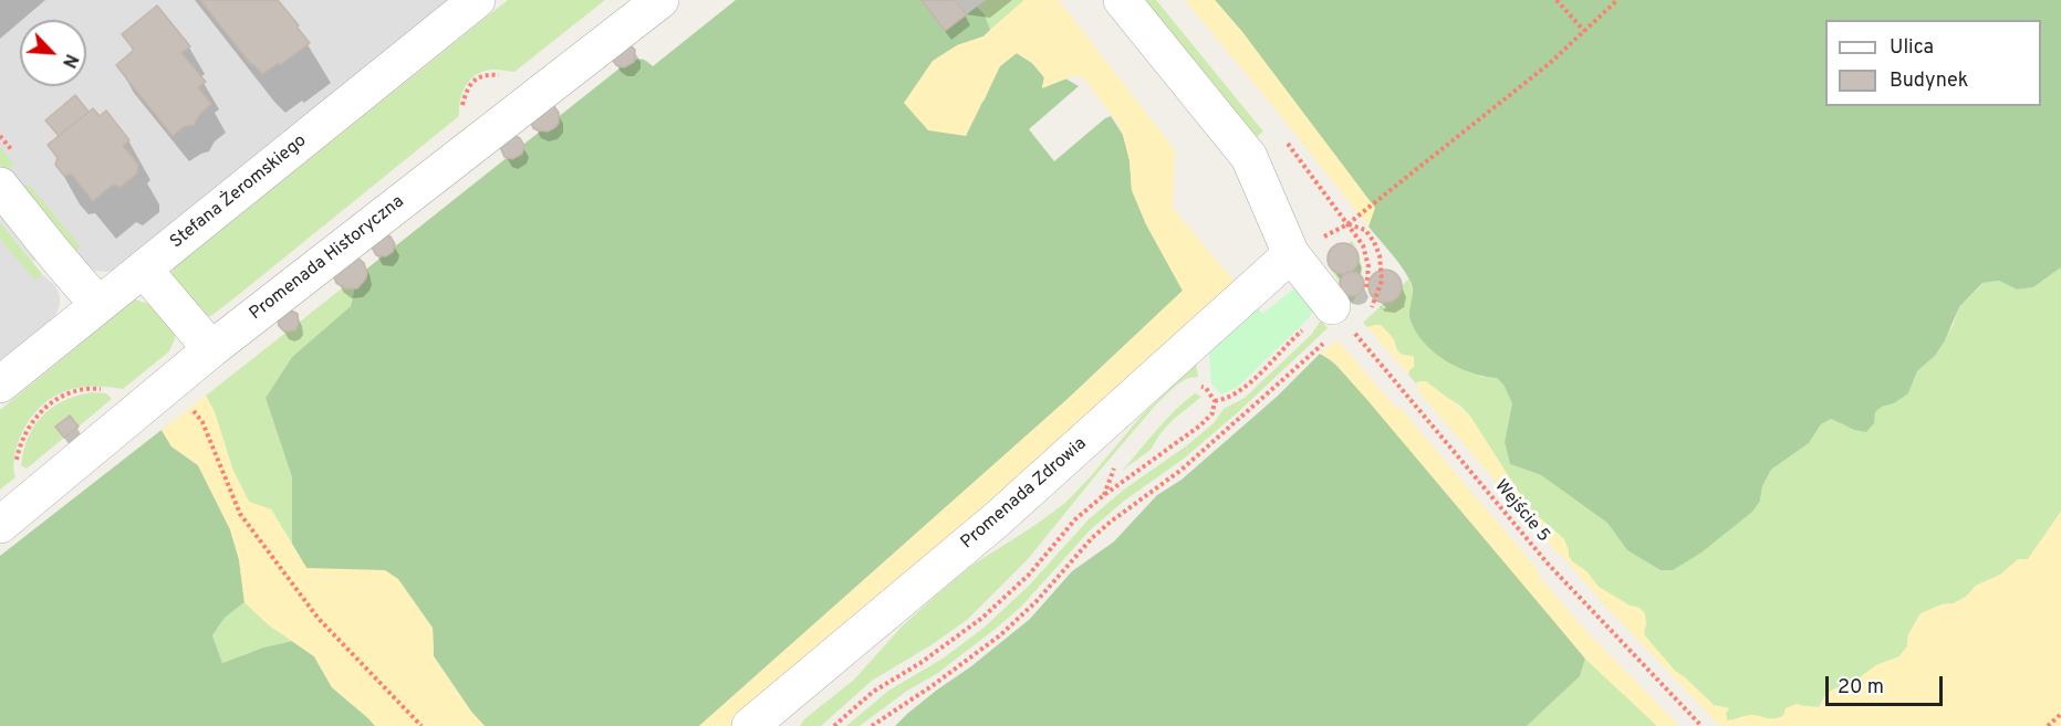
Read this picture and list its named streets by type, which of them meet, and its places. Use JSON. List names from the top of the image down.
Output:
{
  "streets": {
    "street": ["Stefana Żeromskiego", "Promenada Historyczna", "Promenada Zdrowia"],
    "path": ["Wejście 5"]
  },
  "legend": ["Ulica", "Budynek"],
  "scale_bar": "20 m",
  "north": "bottom right"
}
